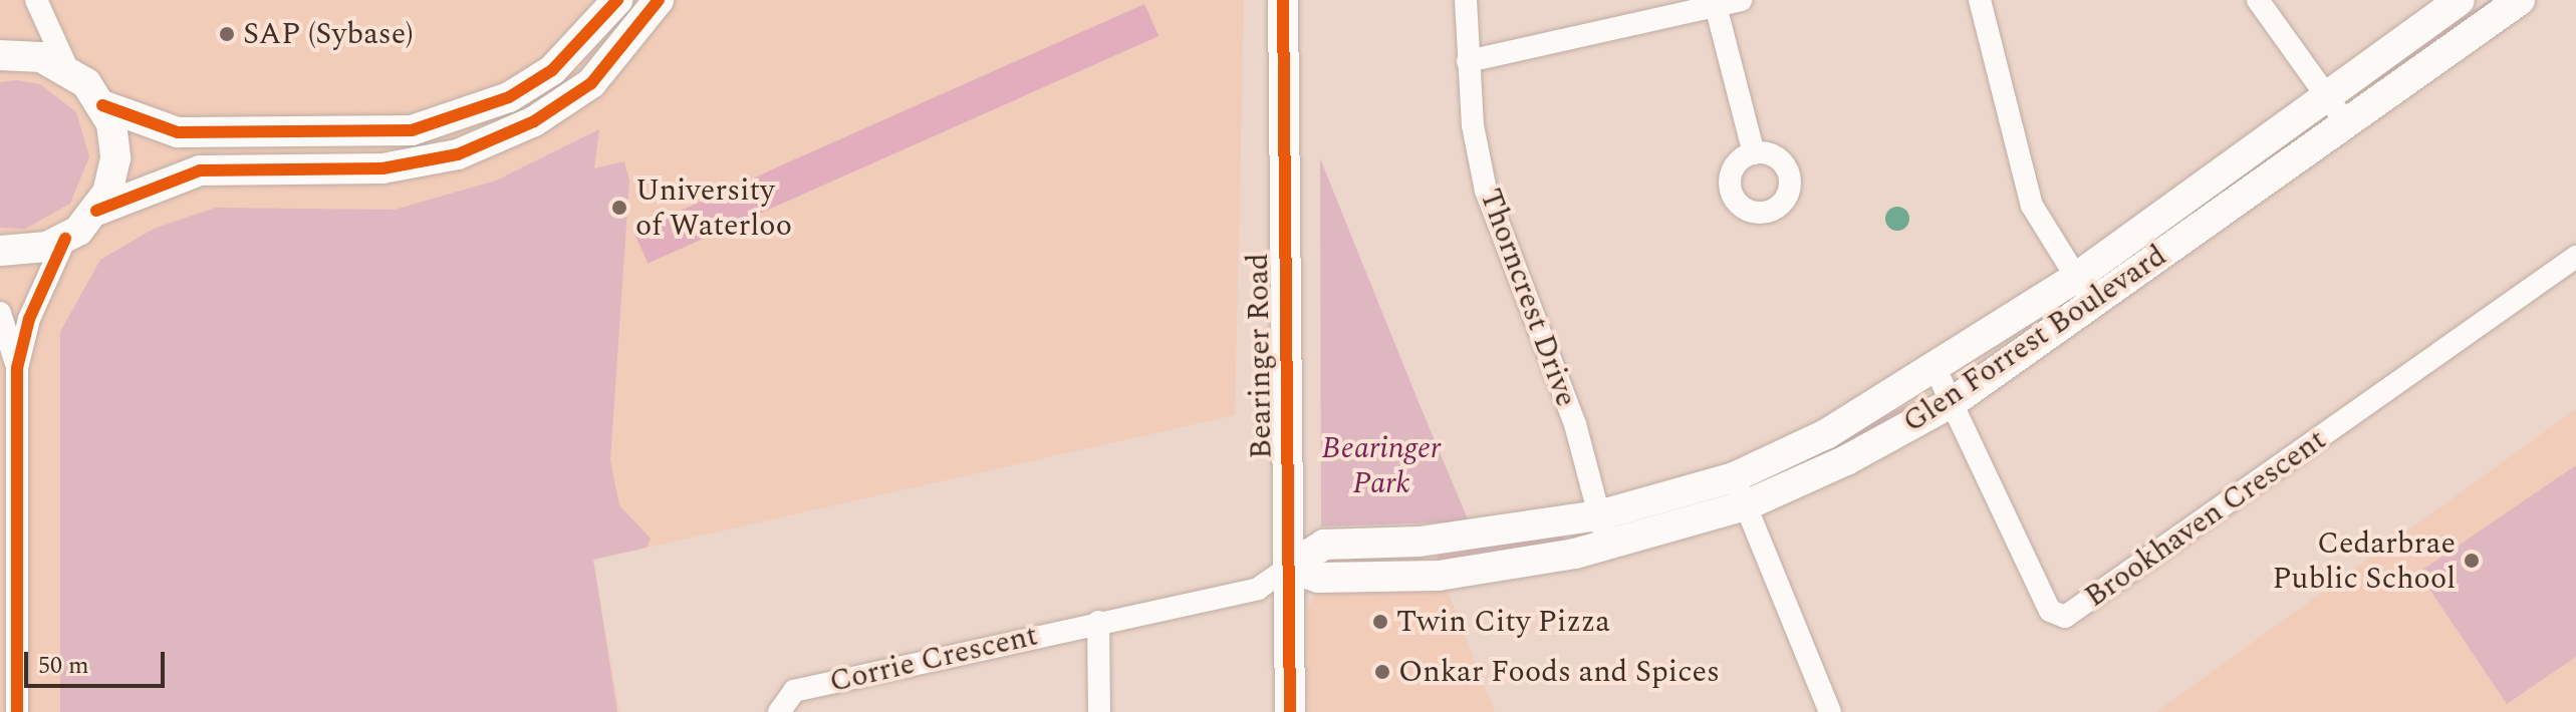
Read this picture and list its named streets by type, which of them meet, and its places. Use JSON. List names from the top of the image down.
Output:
{
  "streets": {
    "street": [
      "Thorncrest Drive",
      "Glen Forrest Boulevard",
      "Bearinger Road",
      "Brookhaven Crescent",
      "Corrie Crescent"
    ]
  },
  "crossings": [
    ["Thorncrest Drive", "Glen Forrest Boulevard"],
    ["Glen Forrest Boulevard", "Bearinger Road"],
    ["Glen Forrest Boulevard", "Brookhaven Crescent"],
    ["Glen Forrest Boulevard", "Corrie Crescent"],
    ["Bearinger Road", "Corrie Crescent"]
  ],
  "parks": ["Bearinger Park"],
  "places": [
    "SAP (Sybase)",
    "University of Waterloo",
    "Cedarbrae Public School",
    "Twin City Pizza",
    "Onkar Foods and Spices"
  ],
  "scale_bar": "50 m"
}
